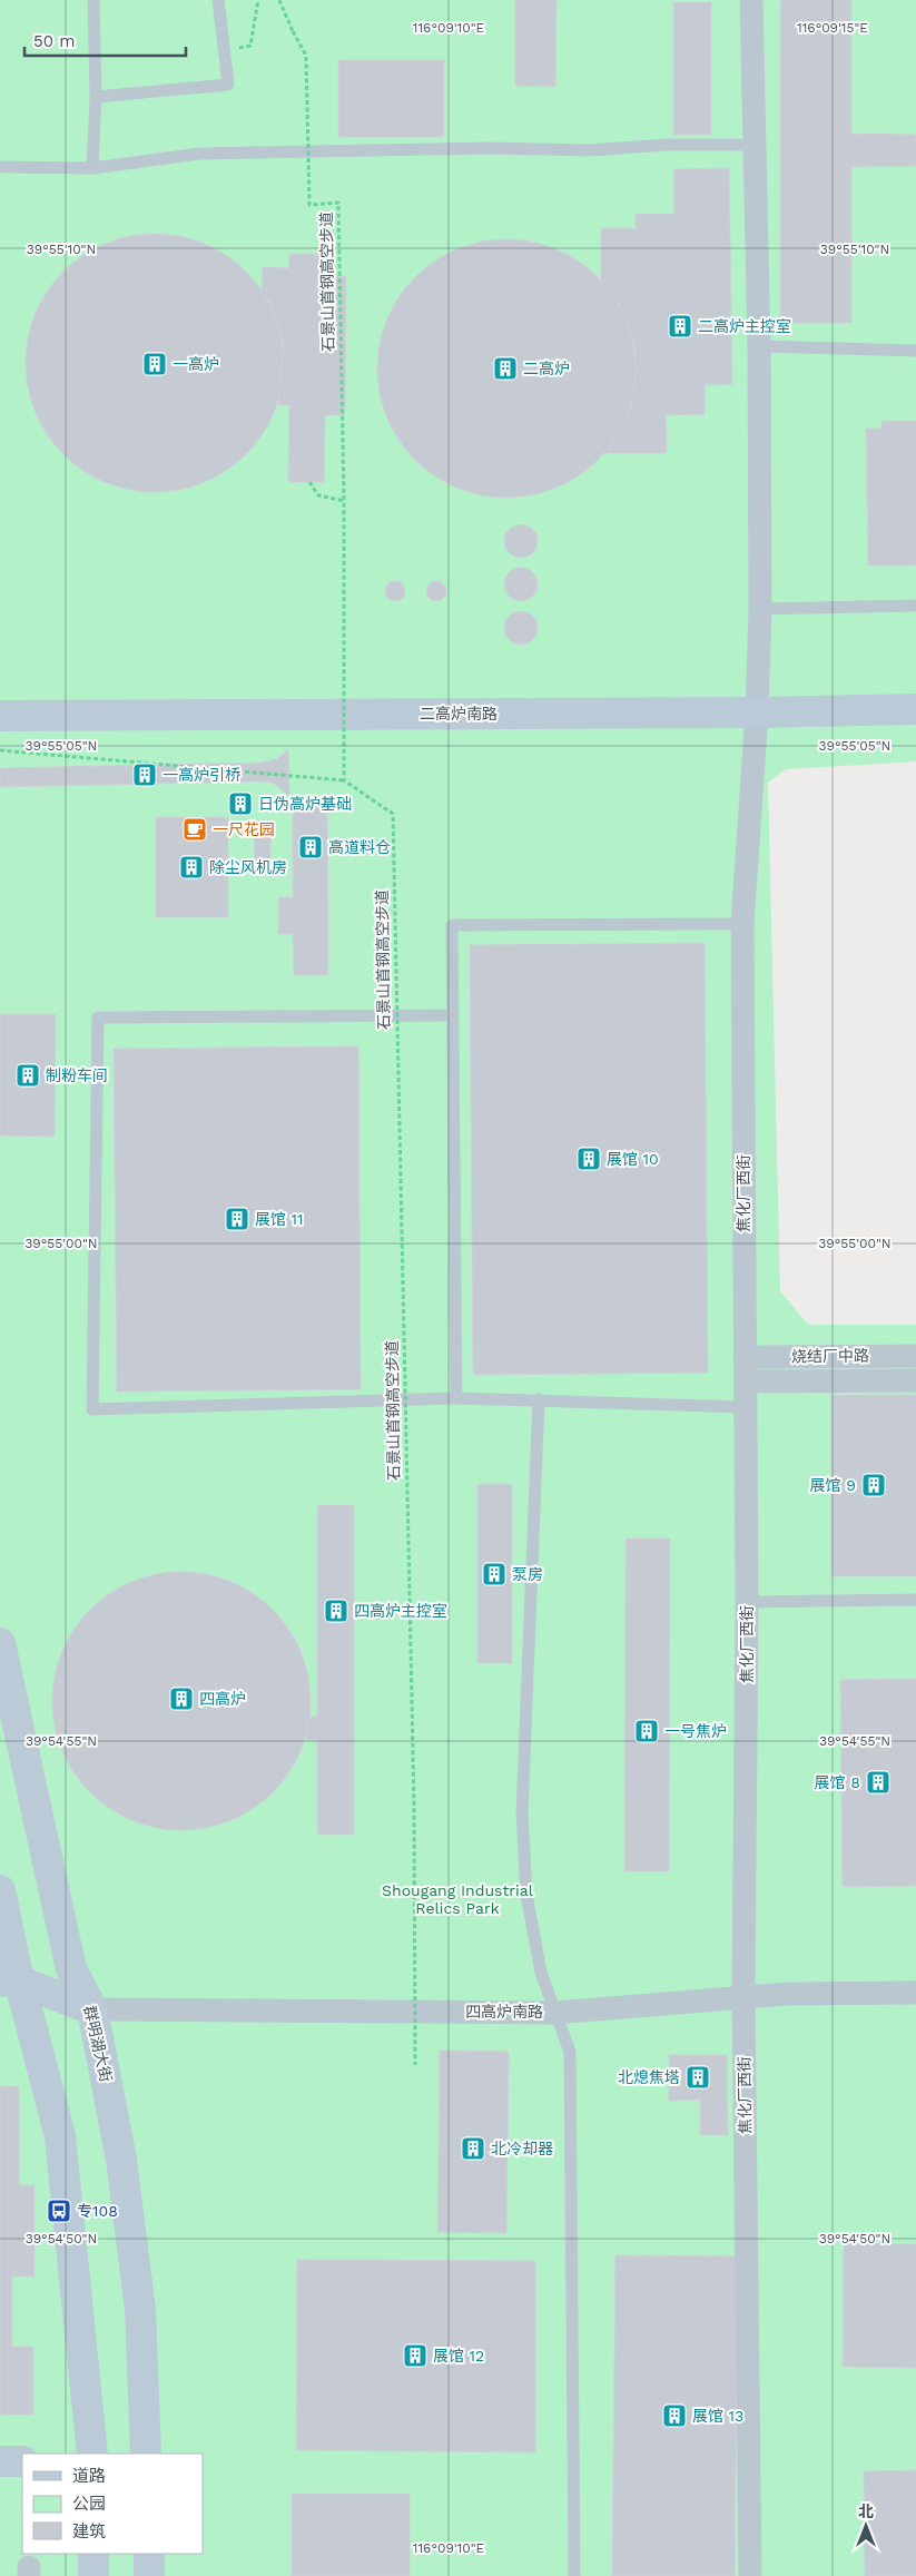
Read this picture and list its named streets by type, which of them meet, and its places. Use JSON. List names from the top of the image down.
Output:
{
  "streets": {
    "main road": ["二高炉南路", "群明湖大街"],
    "street": ["焦化厂西街", "烧结厂中路", "四高炉南路"],
    "path": ["石景山首钢高空步道"]
  },
  "crossings": [
    ["二高炉南路", "焦化厂西街"],
    ["焦化厂西街", "烧结厂中路"],
    ["焦化厂西街", "四高炉南路"],
    ["四高炉南路", "群明湖大街"]
  ],
  "parks": ["Shougang Industrial Relics Park"],
  "places": {
    "building": [
      "二高炉主控室",
      "一高炉",
      "二高炉",
      "一高炉引桥",
      "日伪高炉基础",
      "高道料仓",
      "除尘风机房",
      "制粉车间",
      "展馆 10",
      "展馆 11",
      "展馆 9",
      "泵房",
      "四高炉主控室",
      "四高炉",
      "一号焦炉",
      "展馆 8",
      "北熄焦塔",
      "北冷却器",
      "展馆 12",
      "展馆 13"
    ],
    "cafe": ["一尺花园"],
    "bus stop": ["专108"]
  },
  "legend": ["道路", "公园", "建筑"],
  "scale_bar": "50 m",
  "north": "top",
  "coordinates": [
    "116°09'10\"E",
    "116°09'15\"E",
    "39°55'10\"N",
    "39°55'05\"N",
    "39°55'00\"N",
    "39°54'55\"N",
    "39°54'50\"N"
  ]
}
